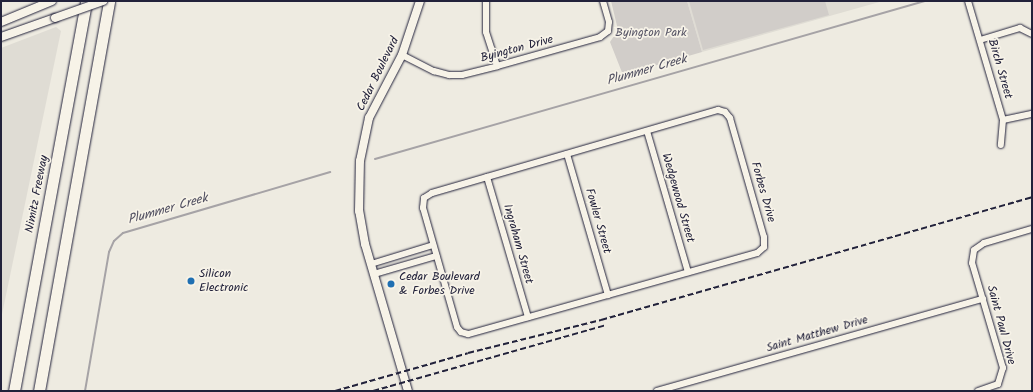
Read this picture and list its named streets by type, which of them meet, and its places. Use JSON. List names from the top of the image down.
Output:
{
  "streets": {
    "highway": ["Nimitz Freeway"],
    "main road": ["Cedar Boulevard"],
    "street": [
      "Byington Drive",
      "Birch Street",
      "Forbes Drive",
      "Wedgewood Street",
      "Fowler Street",
      "Ingraham Street",
      "Saint Paul Drive",
      "Saint Matthew Drive"
    ]
  },
  "crossings": [
    ["Byington Drive", "Cedar Boulevard"],
    ["Forbes Drive", "Wedgewood Street"],
    ["Forbes Drive", "Fowler Street"],
    ["Forbes Drive", "Ingraham Street"],
    ["Saint Paul Drive", "Saint Matthew Drive"]
  ],
  "water": ["Plummer Creek"],
  "parks": ["Byington Park"],
  "places": ["Silicon Electronic", "Cedar Boulevard & Forbes Drive"]
}
